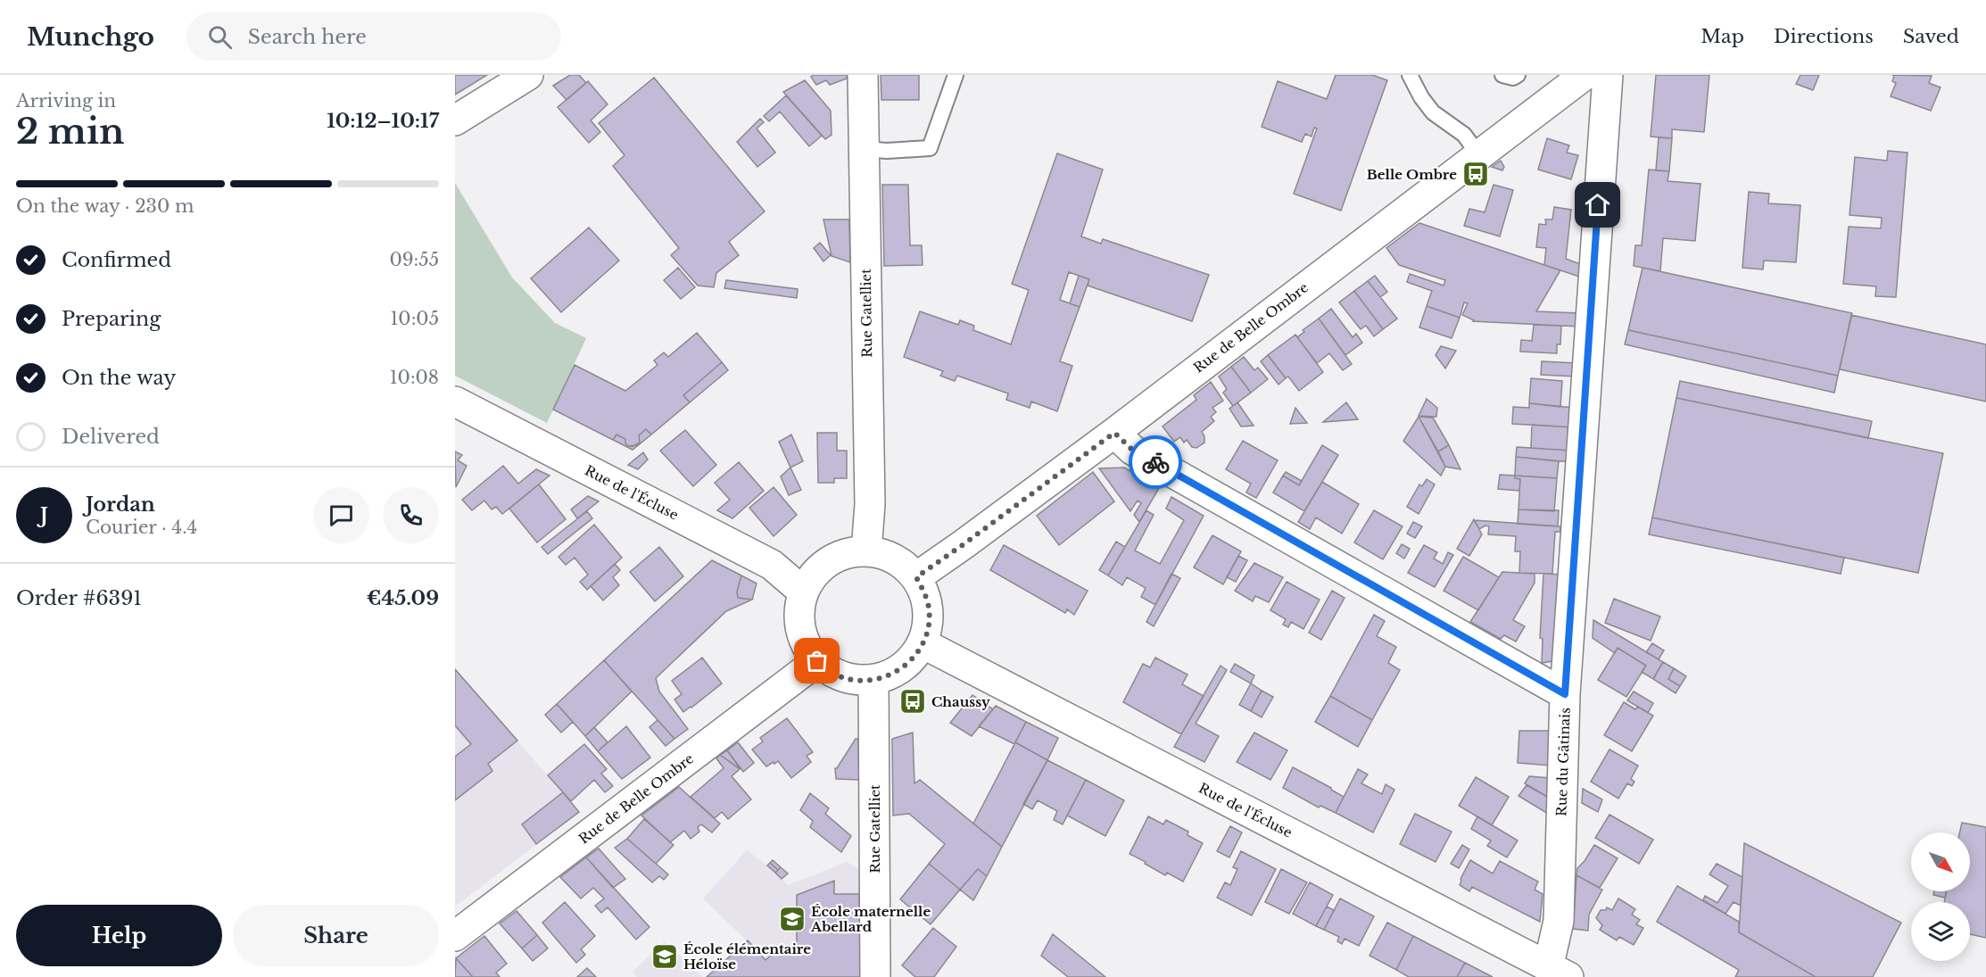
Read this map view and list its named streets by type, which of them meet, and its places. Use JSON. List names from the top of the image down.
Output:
{
  "streets": {
    "street": [
      "Rue Gatelliet",
      "Rue de Belle Ombre",
      "Rue de l'Écluse",
      "Rue du Gâtinais"
    ]
  },
  "crossings": [
    ["Rue Gatelliet", "Rue de Belle Ombre"],
    ["Rue Gatelliet", "Rue de l'Écluse"],
    ["Rue de Belle Ombre", "Rue de l'Écluse"],
    ["Rue de l'Écluse", "Rue du Gâtinais"]
  ],
  "places": {
    "bus stop": ["Belle Ombre", "Chaussy"],
    "school or university": ["École maternelle Abellard", "École élémentaire Héloïse"]
  },
  "north": "bottom right",
  "page": {
    "header": "Munchgo",
    "search": "Search here",
    "nav": ["Map", "Directions", "Saved"],
    "heading": ["2 min", "Arriving in", "10:12–10:17"],
    "panel": [
      "Jordan",
      "Courier · 4.4",
      "Order #6391",
      "€45.09"
    ],
    "bar": "On the way · 230 m",
    "list": [
      ["Confirmed", "09:55"],
      ["Preparing", "10:05"],
      ["On the way", "10:08"],
      "Delivered"
    ],
    "round": "J",
    "buttons": ["Help", "Share"]
  }
}
